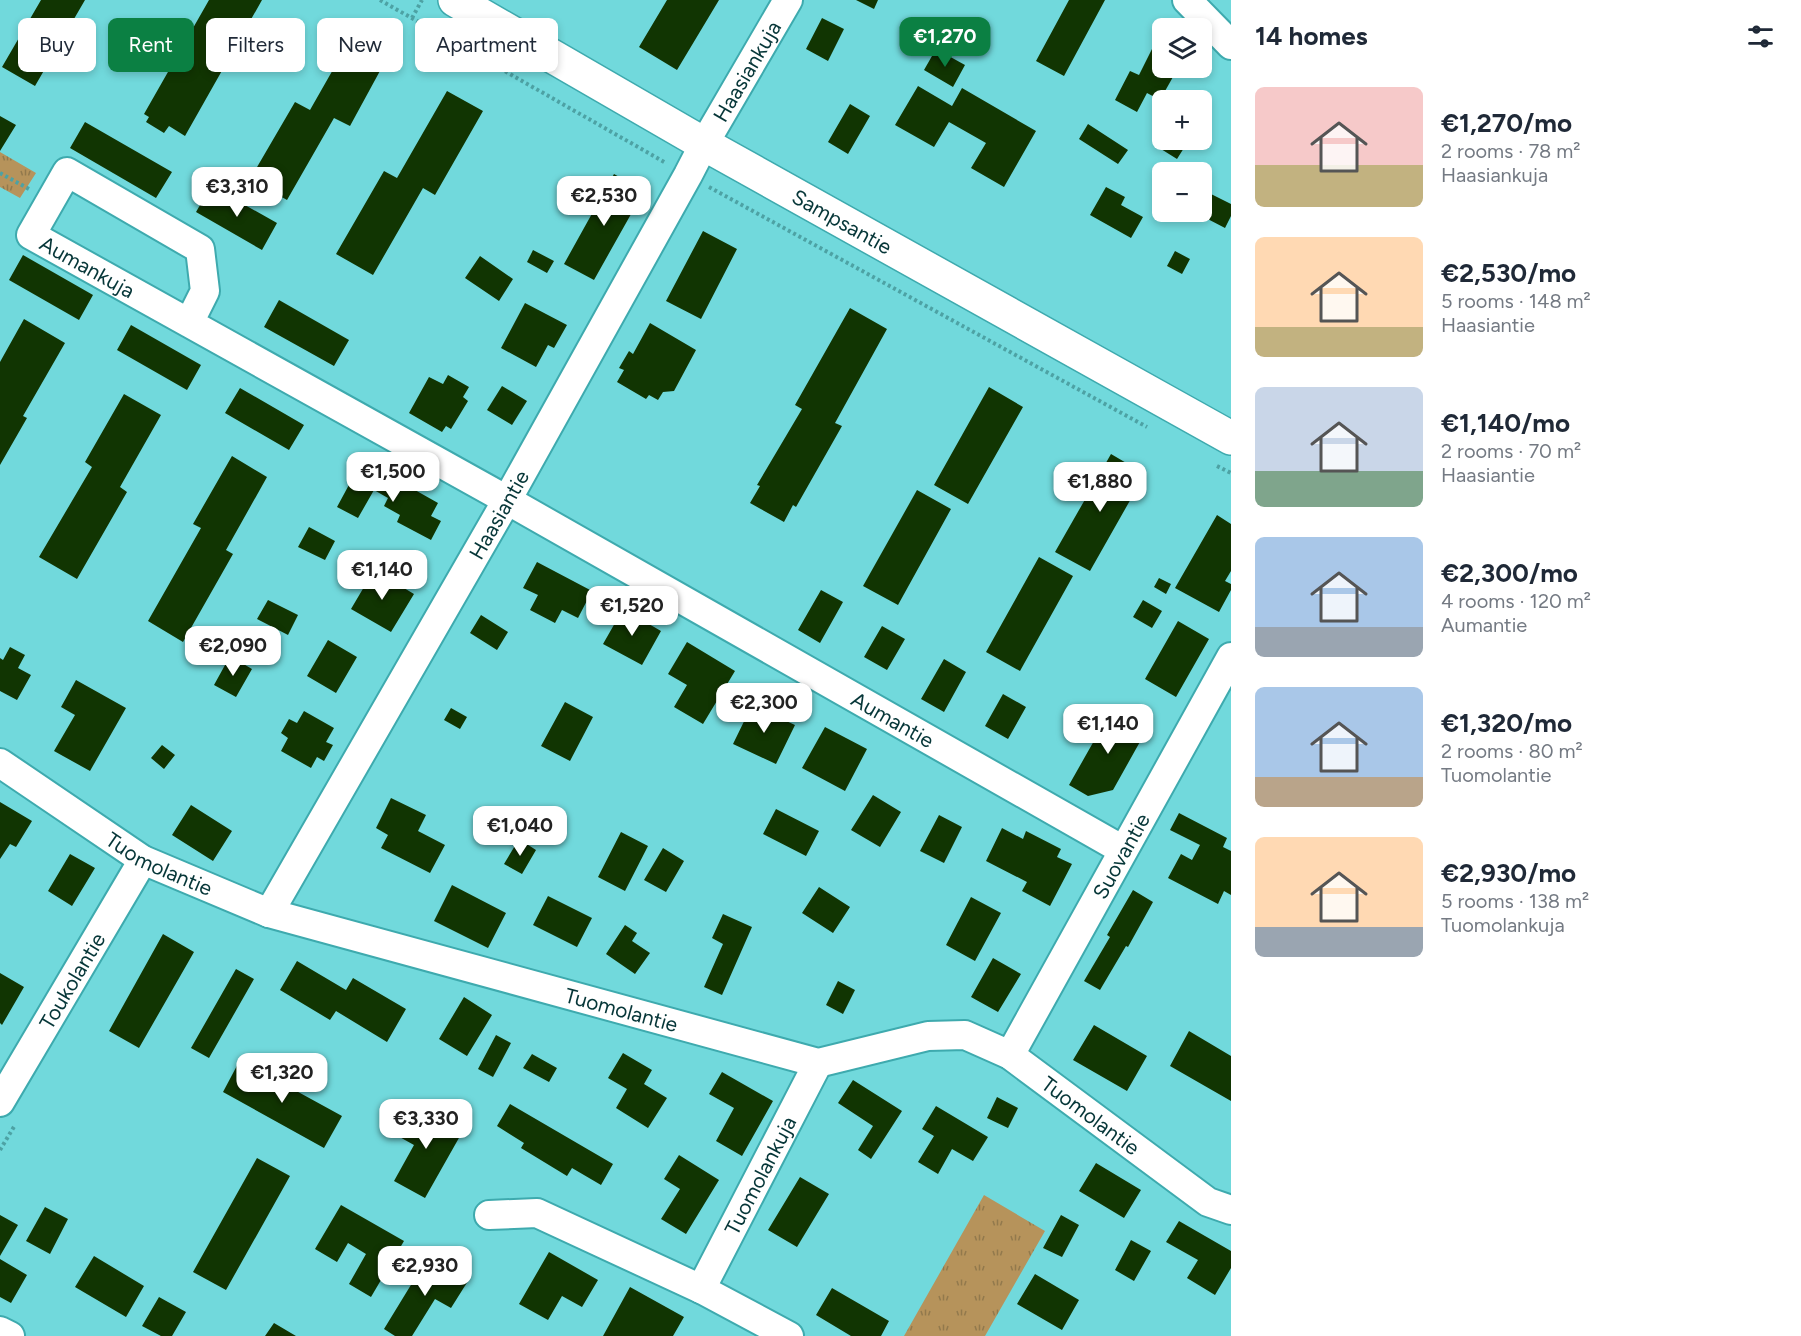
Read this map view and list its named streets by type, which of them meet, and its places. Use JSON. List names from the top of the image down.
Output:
{
  "streets": {
    "street": [
      "Haasiankuja",
      "Sampsantie",
      "Aumankuja",
      "Haasiantie",
      "Aumantie",
      "Suovantie",
      "Tuomolantie",
      "Toukolantie",
      "Tuomolankuja"
    ]
  },
  "crossings": [
    ["Haasiankuja", "Sampsantie"],
    ["Haasiankuja", "Haasiantie"],
    ["Sampsantie", "Haasiantie"],
    ["Aumankuja", "Haasiantie"],
    ["Aumankuja", "Aumantie"],
    ["Haasiantie", "Aumantie"],
    ["Haasiantie", "Tuomolantie"],
    ["Aumantie", "Suovantie"],
    ["Suovantie", "Tuomolantie"],
    ["Tuomolantie", "Toukolantie"],
    ["Tuomolantie", "Tuomolankuja"]
  ],
  "page": {
    "heading": "14 homes",
    "price": [
      "€1,270",
      "€3,310",
      "€2,530",
      "€1,500",
      "€1,880",
      "€1,140",
      "€1,520",
      "€2,090",
      "€2,300",
      "€1,140",
      "€1,040",
      "€1,320",
      "€3,330",
      "€2,930"
    ],
    "map_buttons": ["+", "−"],
    "chip": [
      "Buy",
      "Rent",
      "Filters",
      "New",
      "Apartment"
    ],
    "list": [
      {
        "name": "€1,270/mo",
        "note": "2 rooms · 78 m² · Haasiankuja"
      },
      {
        "name": "€2,530/mo",
        "note": "5 rooms · 148 m² · Haasiantie"
      },
      {
        "name": "€1,140/mo",
        "note": "2 rooms · 70 m² · Haasiantie"
      },
      {
        "name": "€2,300/mo",
        "note": "4 rooms · 120 m² · Aumantie"
      },
      {
        "name": "€1,320/mo",
        "note": "2 rooms · 80 m² · Tuomolantie"
      },
      {
        "name": "€2,930/mo",
        "note": "5 rooms · 138 m² · Tuomolankuja"
      }
    ]
  }
}
